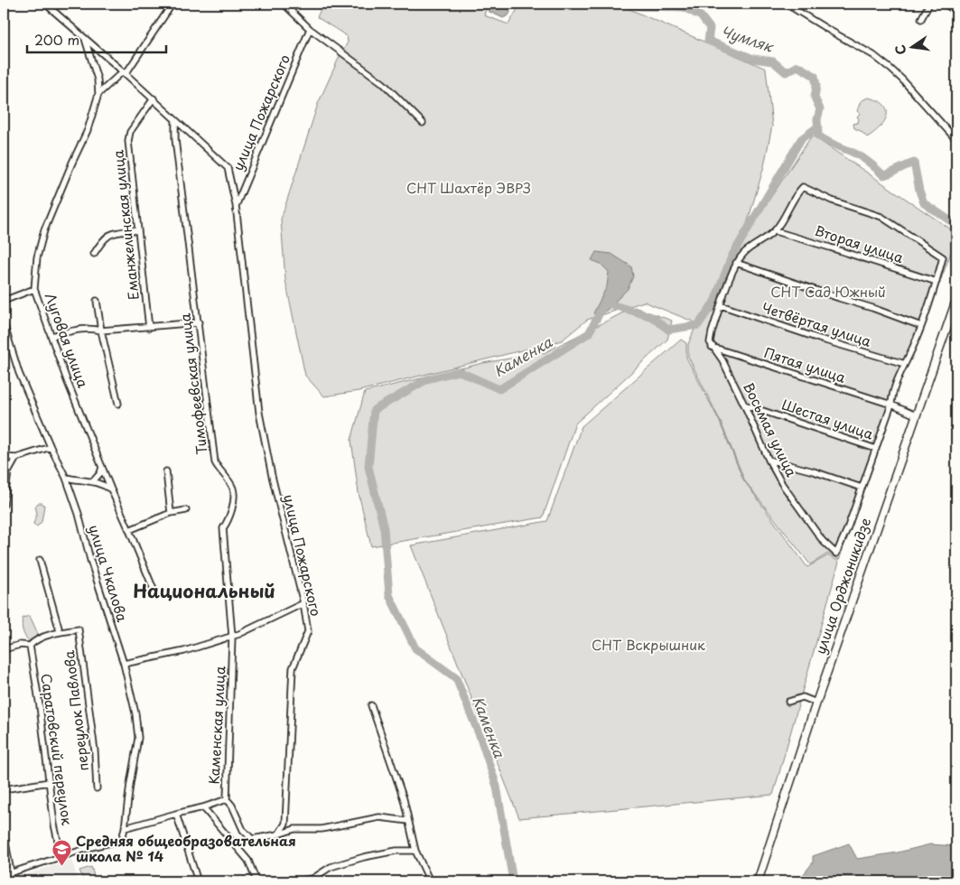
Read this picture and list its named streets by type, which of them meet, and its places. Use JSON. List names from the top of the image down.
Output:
{
  "streets": {
    "main road": ["улица Орджоникидзе"],
    "street": [
      "улица Пожарского",
      "Еманжелинская улица",
      "Вторая улица",
      "Четвёртая улица",
      "Луговая улица",
      "Пятая улица",
      "Тимофеевская улица",
      "Шестая улица",
      "Восьмая улица",
      "улица Чкалова",
      "переулок Павлова",
      "Каменская улица",
      "Саратовский переулок"
    ]
  },
  "crossings": [
    ["улица Пожарского", "Еманжелинская улица"],
    ["улица Пожарского", "Тимофеевская улица"],
    ["Пятая улица", "Восьмая улица"],
    ["Пятая улица", "улица Орджоникидзе"],
    ["Тимофеевская улица", "Каменская улица"],
    ["Шестая улица", "Восьмая улица"],
    ["улица Чкалова", "Каменская улица"],
    ["улица Чкалова", "Саратовский переулок"]
  ],
  "districts": ["Национальный"],
  "water": ["Чумляк", "Каменка"],
  "parks": ["СНТ Шахтёр ЭВРЗ", "СНТ Сад Южный", "СНТ Вскрышник"],
  "places": {
    "school or university": ["Средняя общеобразовательная школа № 14"]
  },
  "scale_bar": "200 m",
  "north": "left"
}
